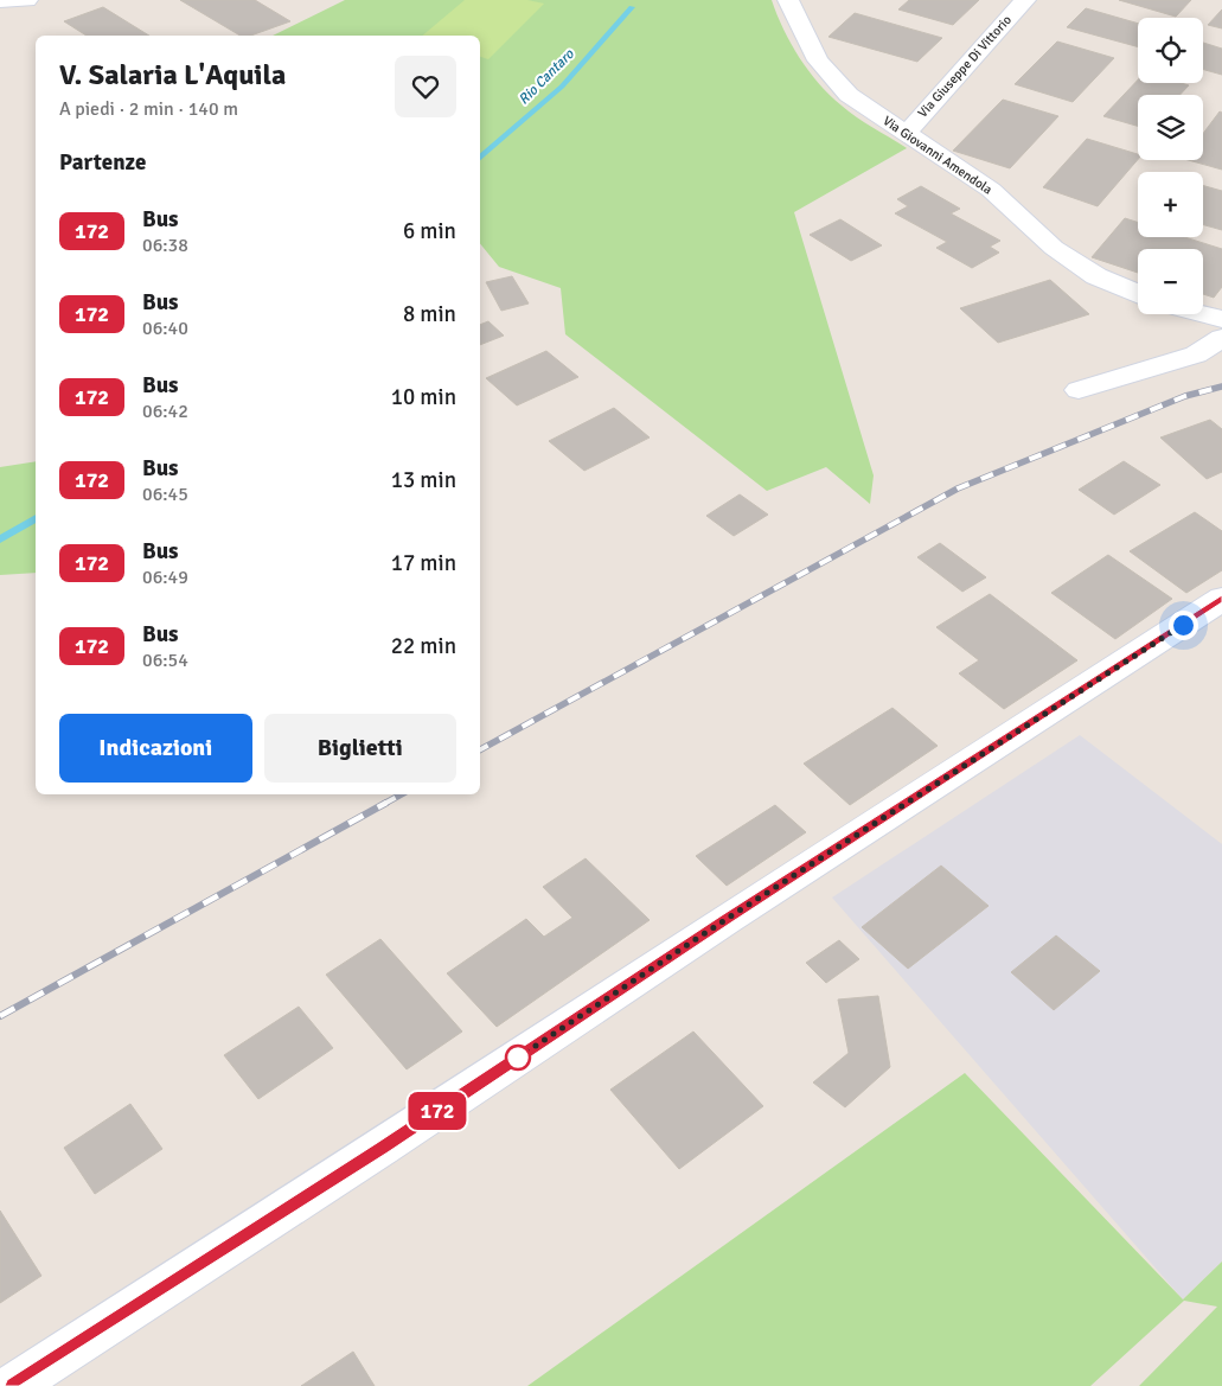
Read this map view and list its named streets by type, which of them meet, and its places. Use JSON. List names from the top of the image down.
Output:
{
  "streets": {
    "street": ["Via Giuseppe Di Vittorio", "Via Giovanni Amendola"]
  },
  "crossings": [
    ["Via Giuseppe Di Vittorio", "Via Giovanni Amendola"]
  ],
  "water": ["Rio Cantaro"],
  "lines": ["bus line 172"],
  "page": {
    "on_map": "172",
    "map_buttons": ["+", "−"],
    "heading": [
      ["V. Salaria L'Aquila", "A piedi · 2 min · 140 m"],
      "Partenze"
    ],
    "list": [
      {
        "mark": "172",
        "name": "Bus",
        "note": "06:38",
        "value": "6 min"
      },
      {
        "mark": "172",
        "name": "Bus",
        "note": "06:40",
        "value": "8 min"
      },
      {
        "mark": "172",
        "name": "Bus",
        "note": "06:42",
        "value": "10 min"
      },
      {
        "mark": "172",
        "name": "Bus",
        "note": "06:45",
        "value": "13 min"
      },
      {
        "mark": "172",
        "name": "Bus",
        "note": "06:49",
        "value": "17 min"
      },
      {
        "mark": "172",
        "name": "Bus",
        "note": "06:54",
        "value": "22 min"
      }
    ],
    "buttons": ["Indicazioni", "Biglietti"]
  }
}
